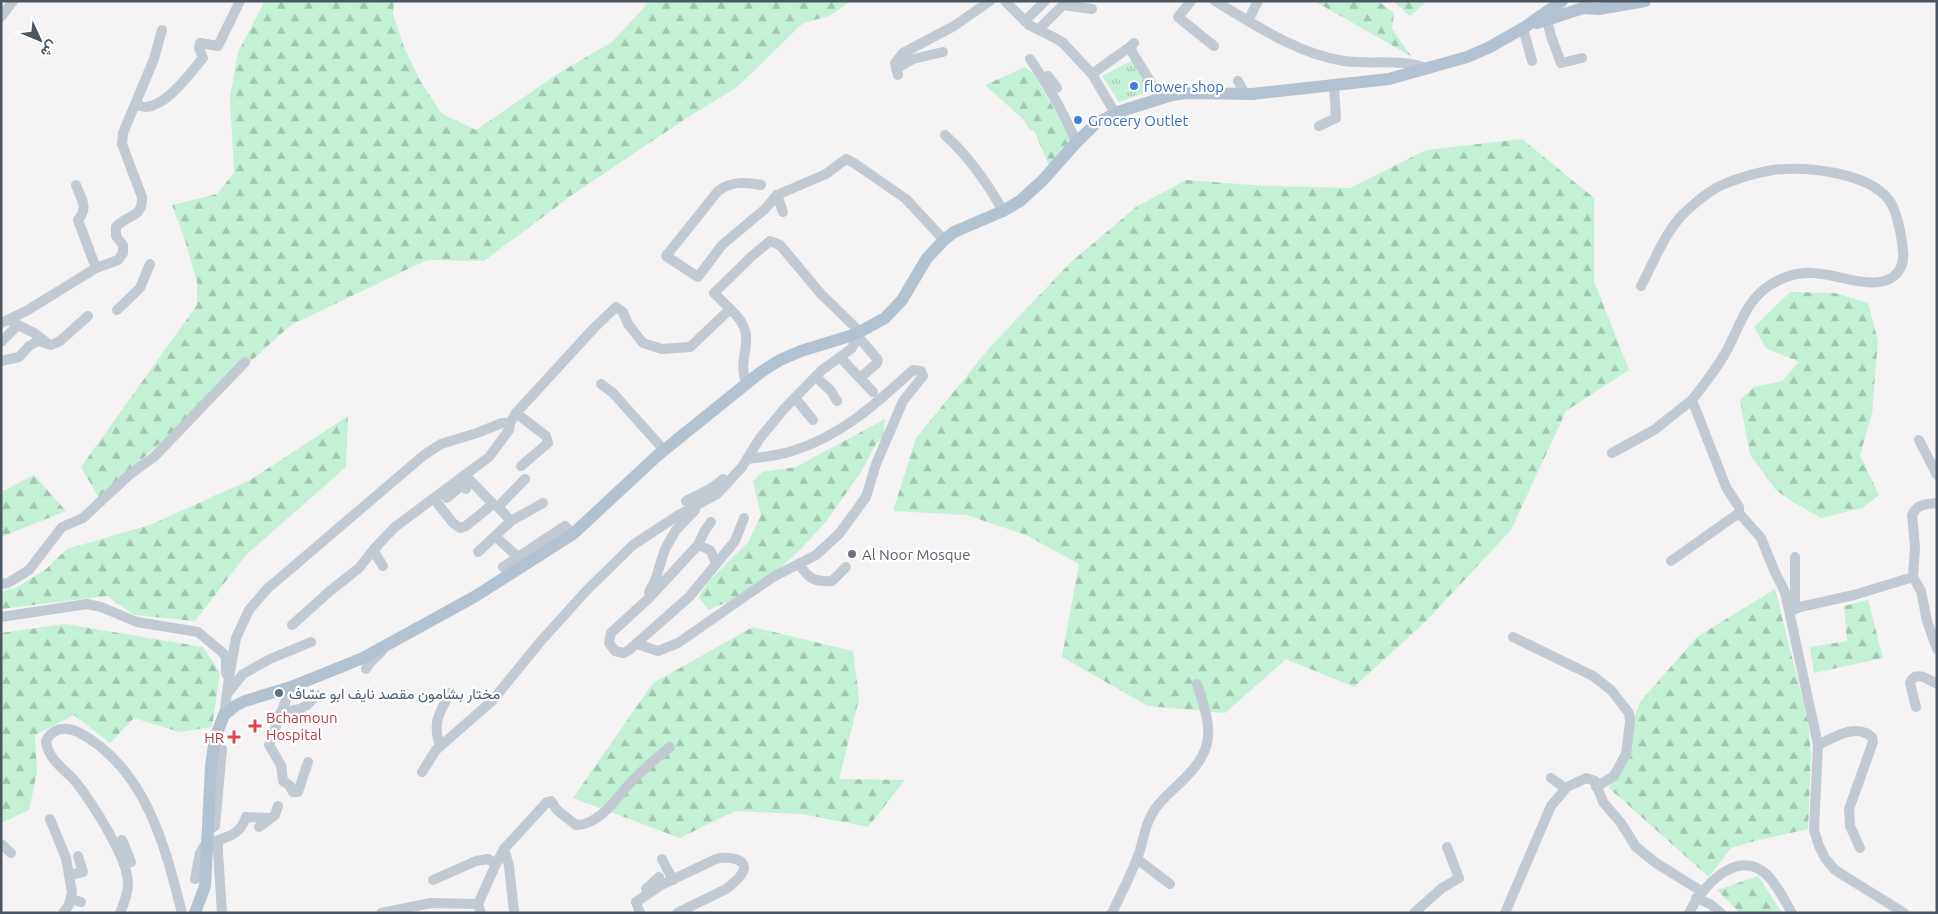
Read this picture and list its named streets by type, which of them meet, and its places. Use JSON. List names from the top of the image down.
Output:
{
  "places": {
    "other": [
      "flower shop",
      "Grocery Outlet",
      "Al Noor Mosque",
      "مختار بشامون مقصد نايف ابو عسّاف"
    ],
    "health": ["Bchamoun Hospital", "HR"]
  },
  "north": "bottom right"
}
